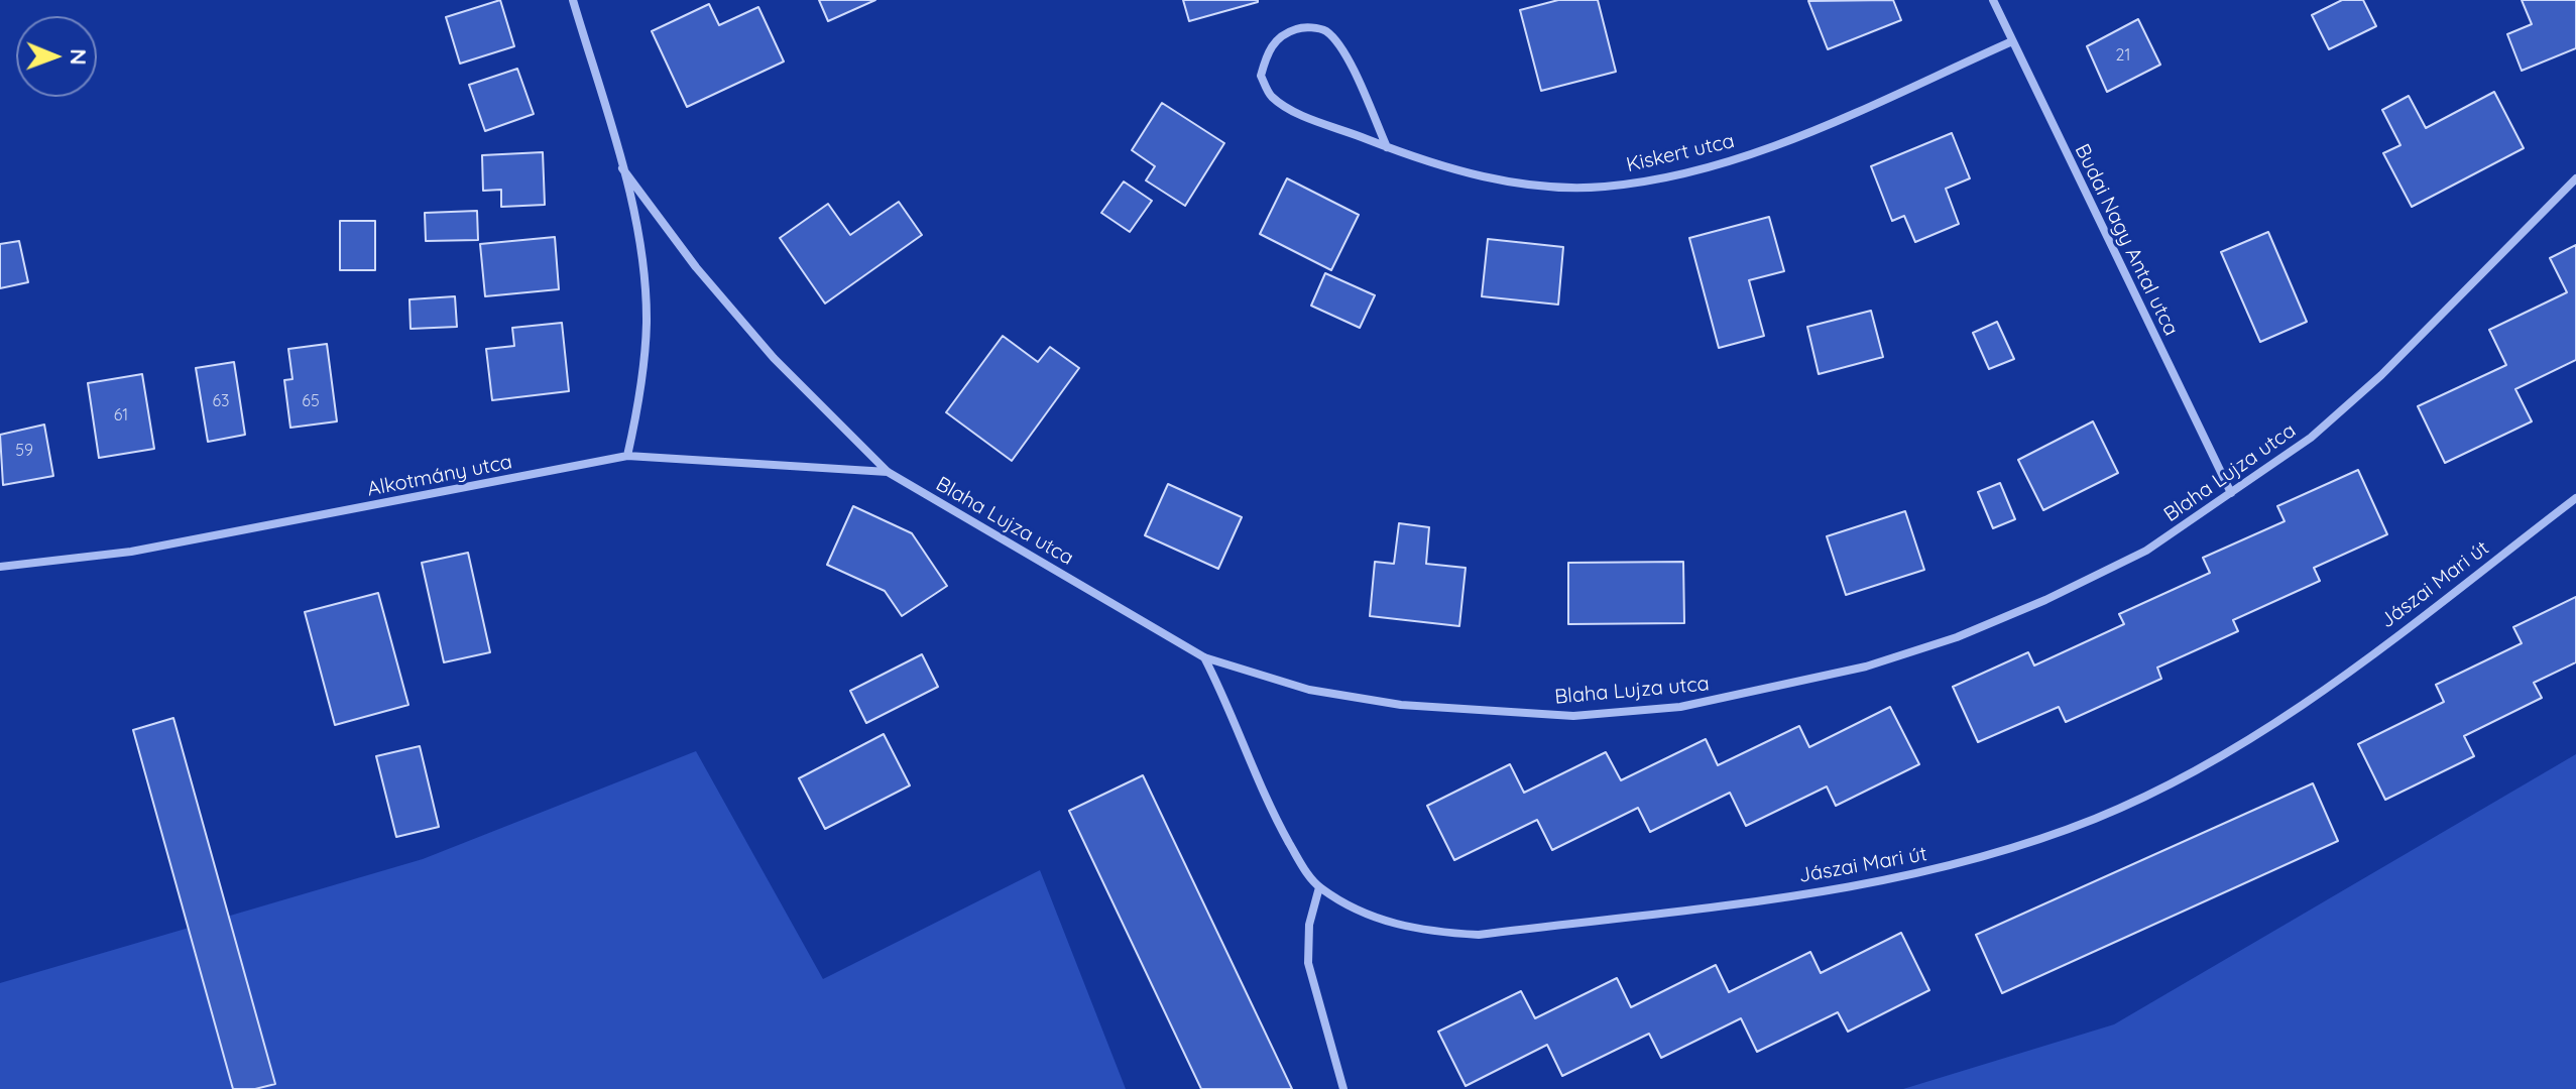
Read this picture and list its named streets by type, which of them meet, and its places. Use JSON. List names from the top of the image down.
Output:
{
  "streets": {
    "street": [
      "Kiskert utca",
      "Budai Nagy Antal utca",
      "Blaha Lujza utca",
      "Alkotmány utca",
      "Jászai Mari út"
    ]
  },
  "crossings": [
    ["Kiskert utca", "Budai Nagy Antal utca"],
    ["Budai Nagy Antal utca", "Blaha Lujza utca"],
    ["Blaha Lujza utca", "Alkotmány utca"],
    ["Blaha Lujza utca", "Jászai Mari út"]
  ],
  "house_numbers": [
    "21",
    "63",
    "65",
    "61",
    "59"
  ],
  "north": "right"
}
